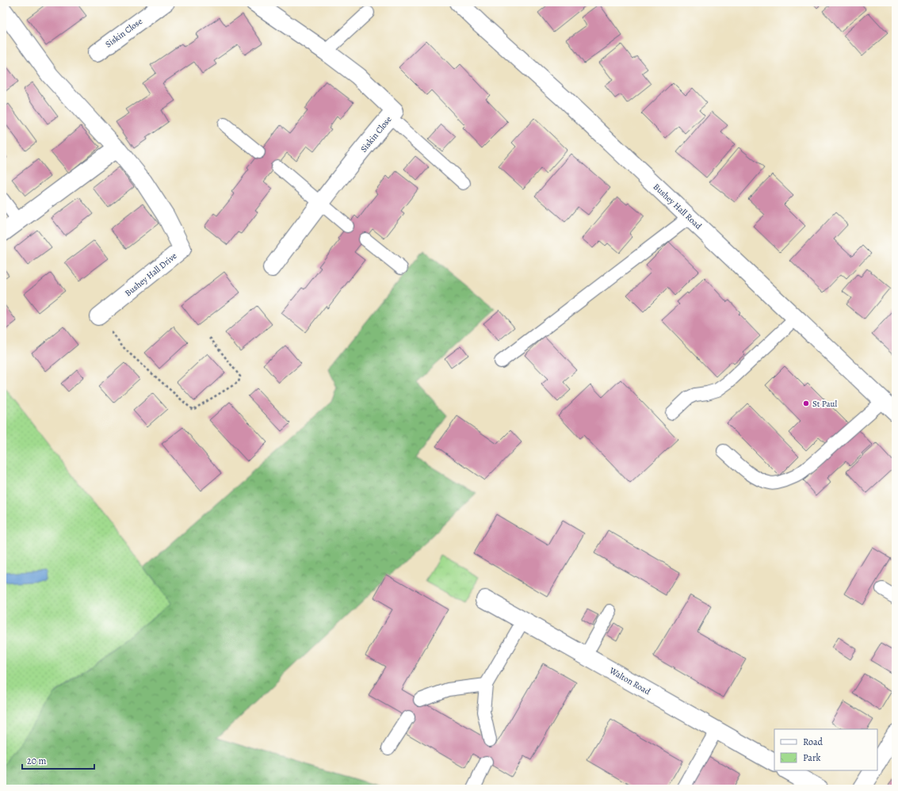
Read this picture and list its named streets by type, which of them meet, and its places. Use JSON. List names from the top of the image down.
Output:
{
  "streets": {
    "street": [
      "Siskin Close",
      "Bushey Hall Road",
      "Bushey Hall Drive",
      "Walton Road"
    ]
  },
  "places": ["St Paul"],
  "legend": ["Road", "Park"],
  "scale_bar": "20 m"
}
